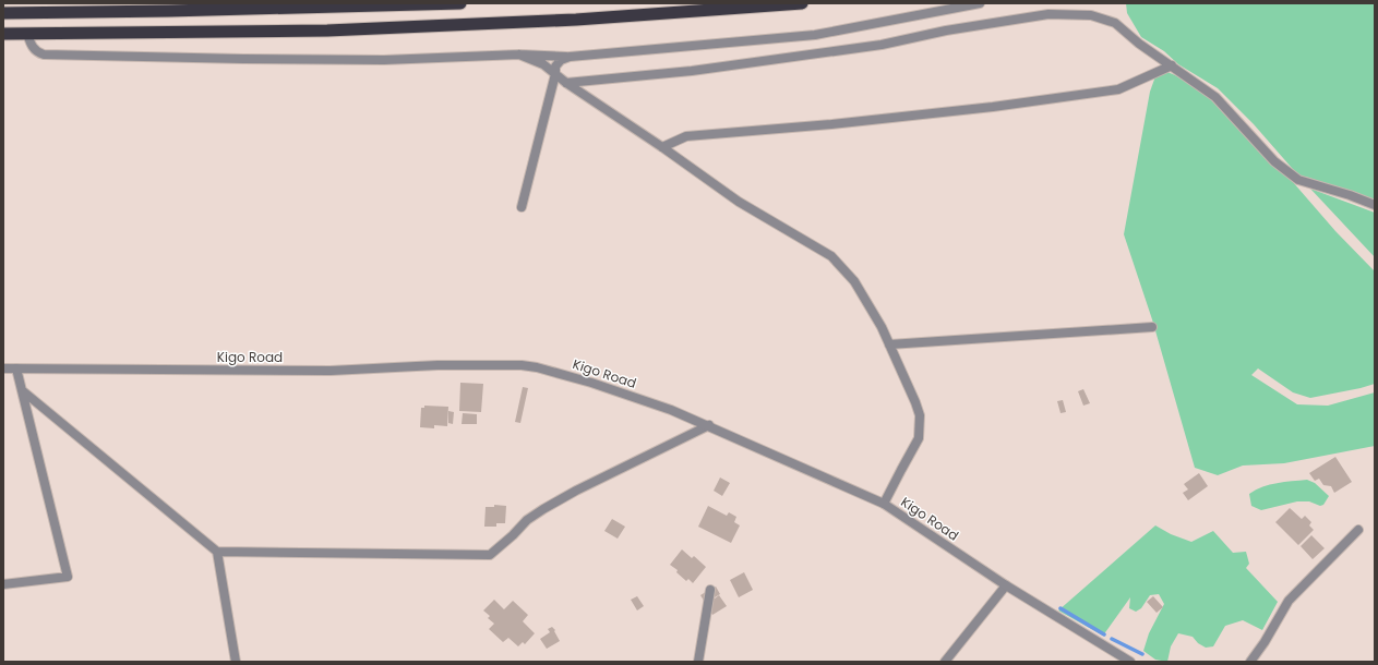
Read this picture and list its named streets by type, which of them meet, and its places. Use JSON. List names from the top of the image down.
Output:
{
  "streets": {
    "street": ["Kigo Road"]
  }
}
